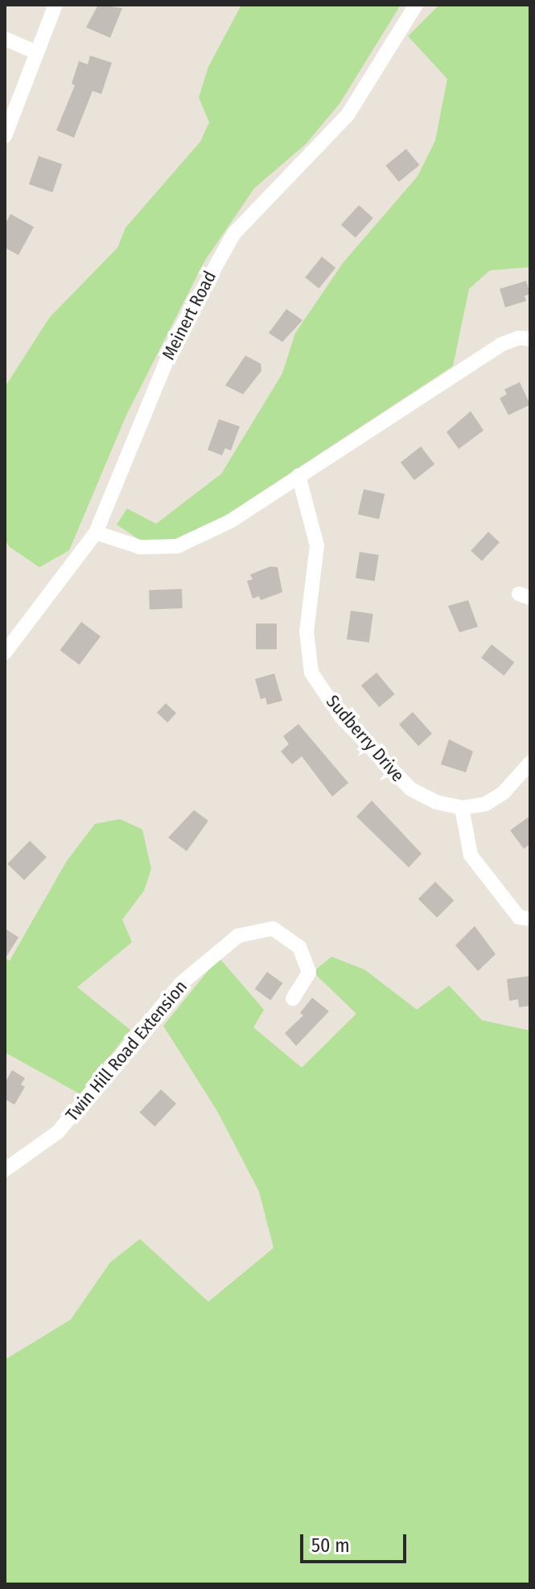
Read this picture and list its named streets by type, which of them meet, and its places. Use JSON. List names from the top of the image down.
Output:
{
  "streets": {
    "street": ["Meinert Road", "Sudberry Drive", "Twin Hill Road Extension"]
  },
  "scale_bar": "50 m"
}
